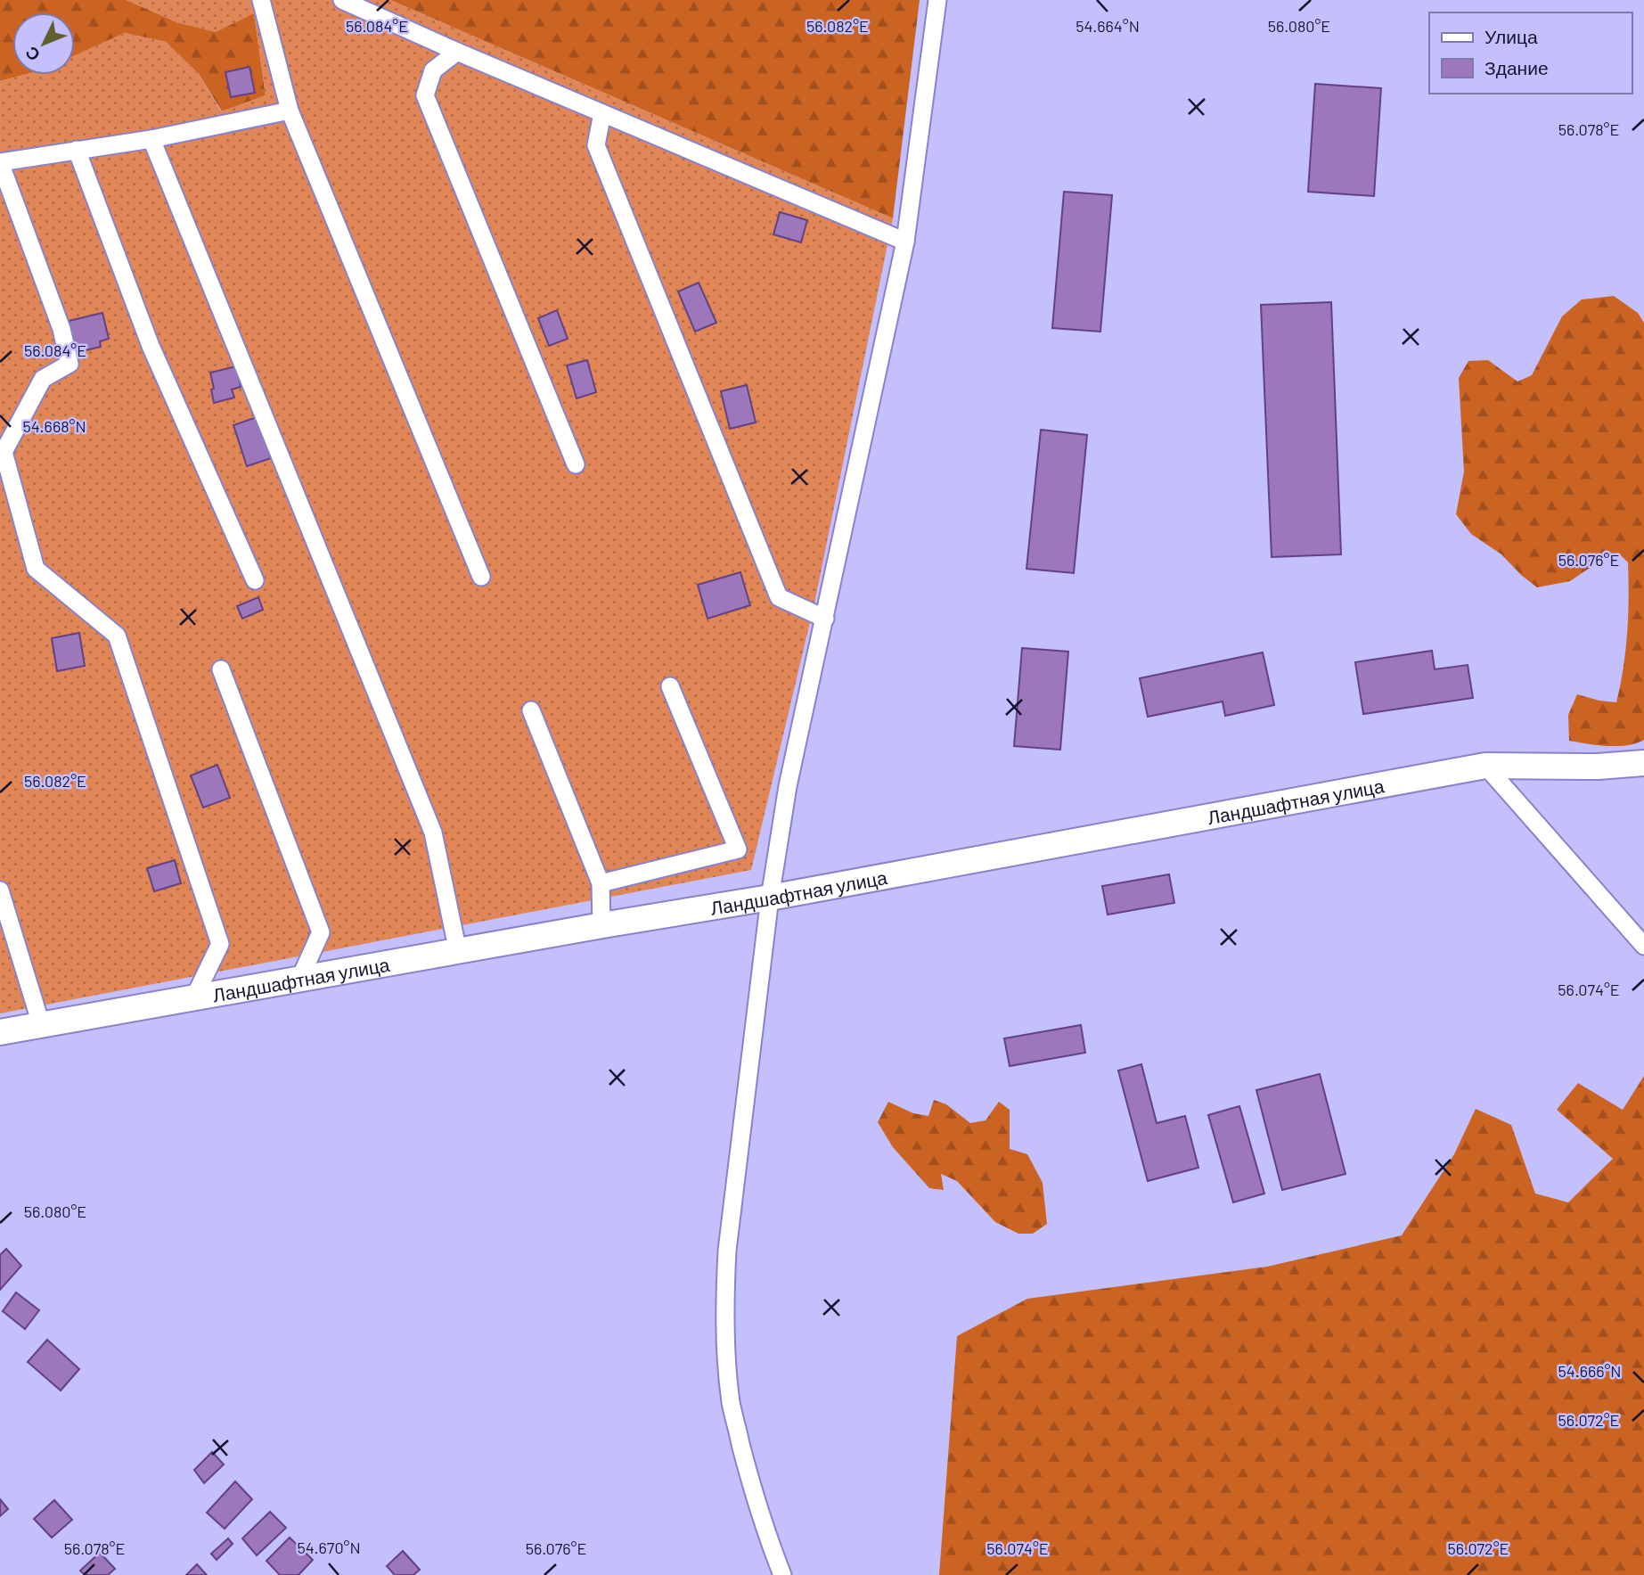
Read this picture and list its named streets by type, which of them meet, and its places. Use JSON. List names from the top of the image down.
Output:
{
  "streets": {
    "street": ["Ландшафтная улица"]
  },
  "legend": ["Улица", "Здание"],
  "north": "bottom left",
  "coordinates": [
    "56.084°E",
    "56.082°E",
    "56.080°E",
    "54.664°N",
    "56.078°E",
    "54.668°N",
    "56.076°E",
    "56.074°E",
    "54.666°N",
    "56.072°E",
    "54.670°N"
  ]
}
